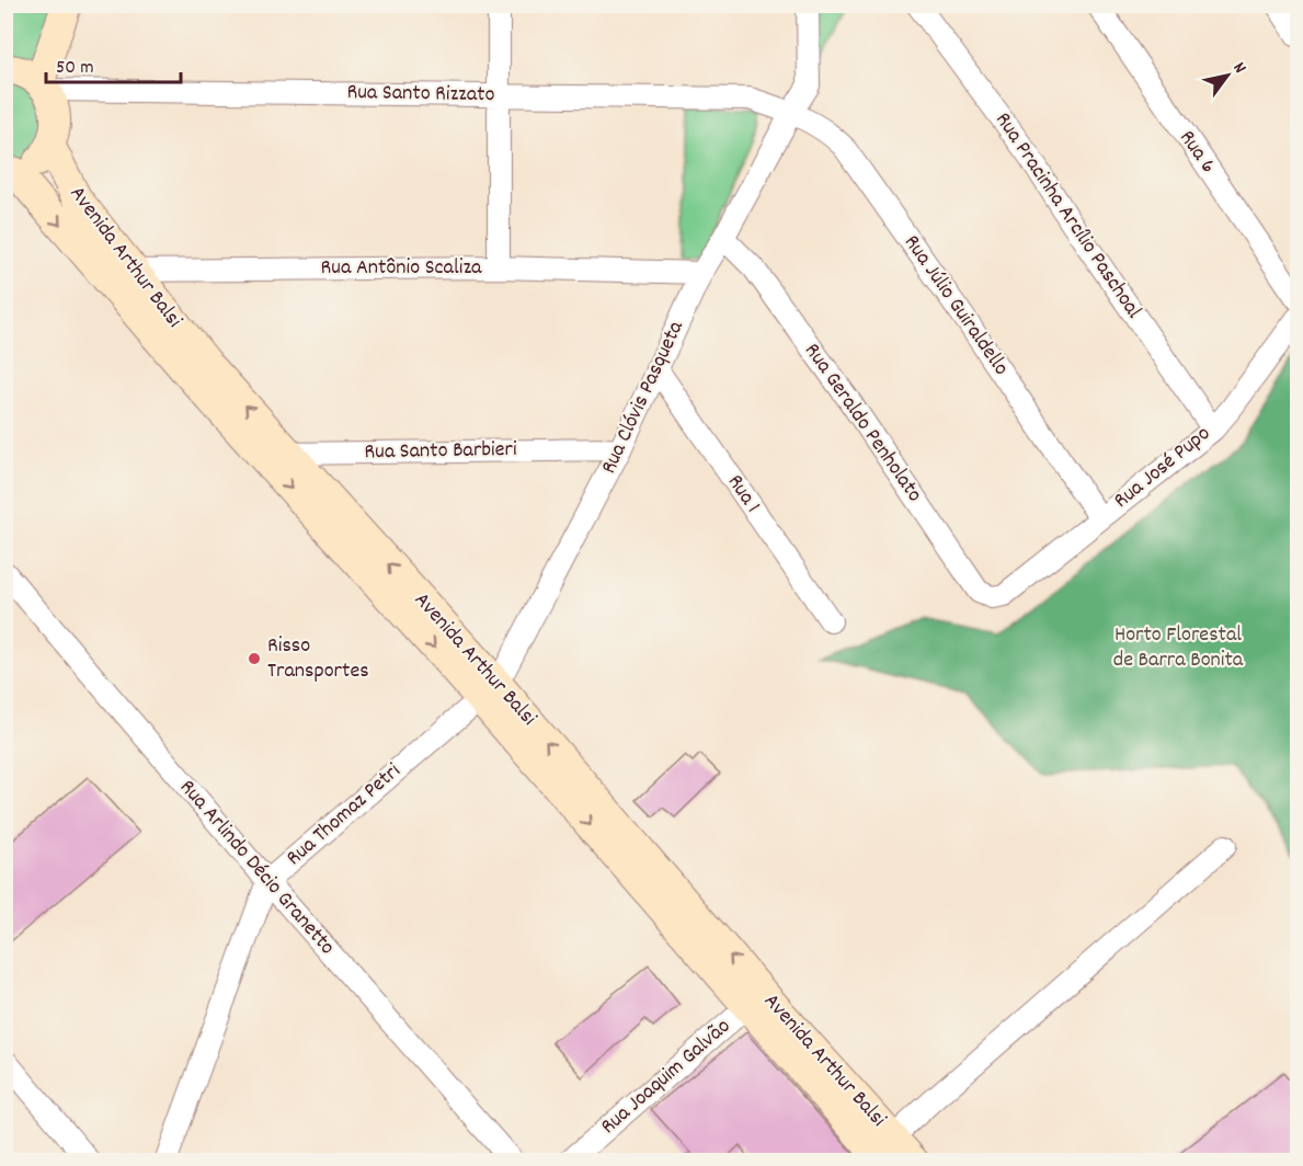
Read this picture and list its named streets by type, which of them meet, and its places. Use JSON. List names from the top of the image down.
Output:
{
  "streets": {
    "main road": ["Avenida Arthur Balsi"],
    "street": [
      "Rua Santo Rizzato",
      "Rua 6",
      "Rua Pracinha Arcílio Paschoal",
      "Rua Antônio Scaliza",
      "Rua Júlio Guiraldello",
      "Rua Clóvis Pasqueta",
      "Rua Geraldo Penholato",
      "Rua Santo Barbieri",
      "Rua José Pupo",
      "Rua 1",
      "Rua Thomaz Petri",
      "Rua Arlindo Décio Granetto",
      "Rua Joaquim Galvão"
    ]
  },
  "crossings": [
    ["Rua Santo Rizzato", "Rua Júlio Guiraldello"],
    ["Rua Santo Rizzato", "Rua Clóvis Pasqueta"],
    ["Rua Pracinha Arcílio Paschoal", "Rua José Pupo"],
    ["Avenida Arthur Balsi", "Rua Antônio Scaliza"],
    ["Avenida Arthur Balsi", "Rua Clóvis Pasqueta"],
    ["Avenida Arthur Balsi", "Rua Santo Barbieri"],
    ["Avenida Arthur Balsi", "Rua Thomaz Petri"],
    ["Avenida Arthur Balsi", "Rua Joaquim Galvão"],
    ["Rua Antônio Scaliza", "Rua Clóvis Pasqueta"],
    ["Rua Júlio Guiraldello", "Rua Clóvis Pasqueta"],
    ["Rua Júlio Guiraldello", "Rua José Pupo"],
    ["Rua Clóvis Pasqueta", "Rua Geraldo Penholato"],
    ["Rua Clóvis Pasqueta", "Rua Santo Barbieri"],
    ["Rua Clóvis Pasqueta", "Rua 1"],
    ["Rua Clóvis Pasqueta", "Rua Thomaz Petri"],
    ["Rua Geraldo Penholato", "Rua José Pupo"],
    ["Rua Thomaz Petri", "Rua Arlindo Décio Granetto"]
  ],
  "parks": ["Horto Florestal de Barra Bonita"],
  "places": ["Risso Transportes"],
  "scale_bar": "50 m",
  "north": "top right"
}
